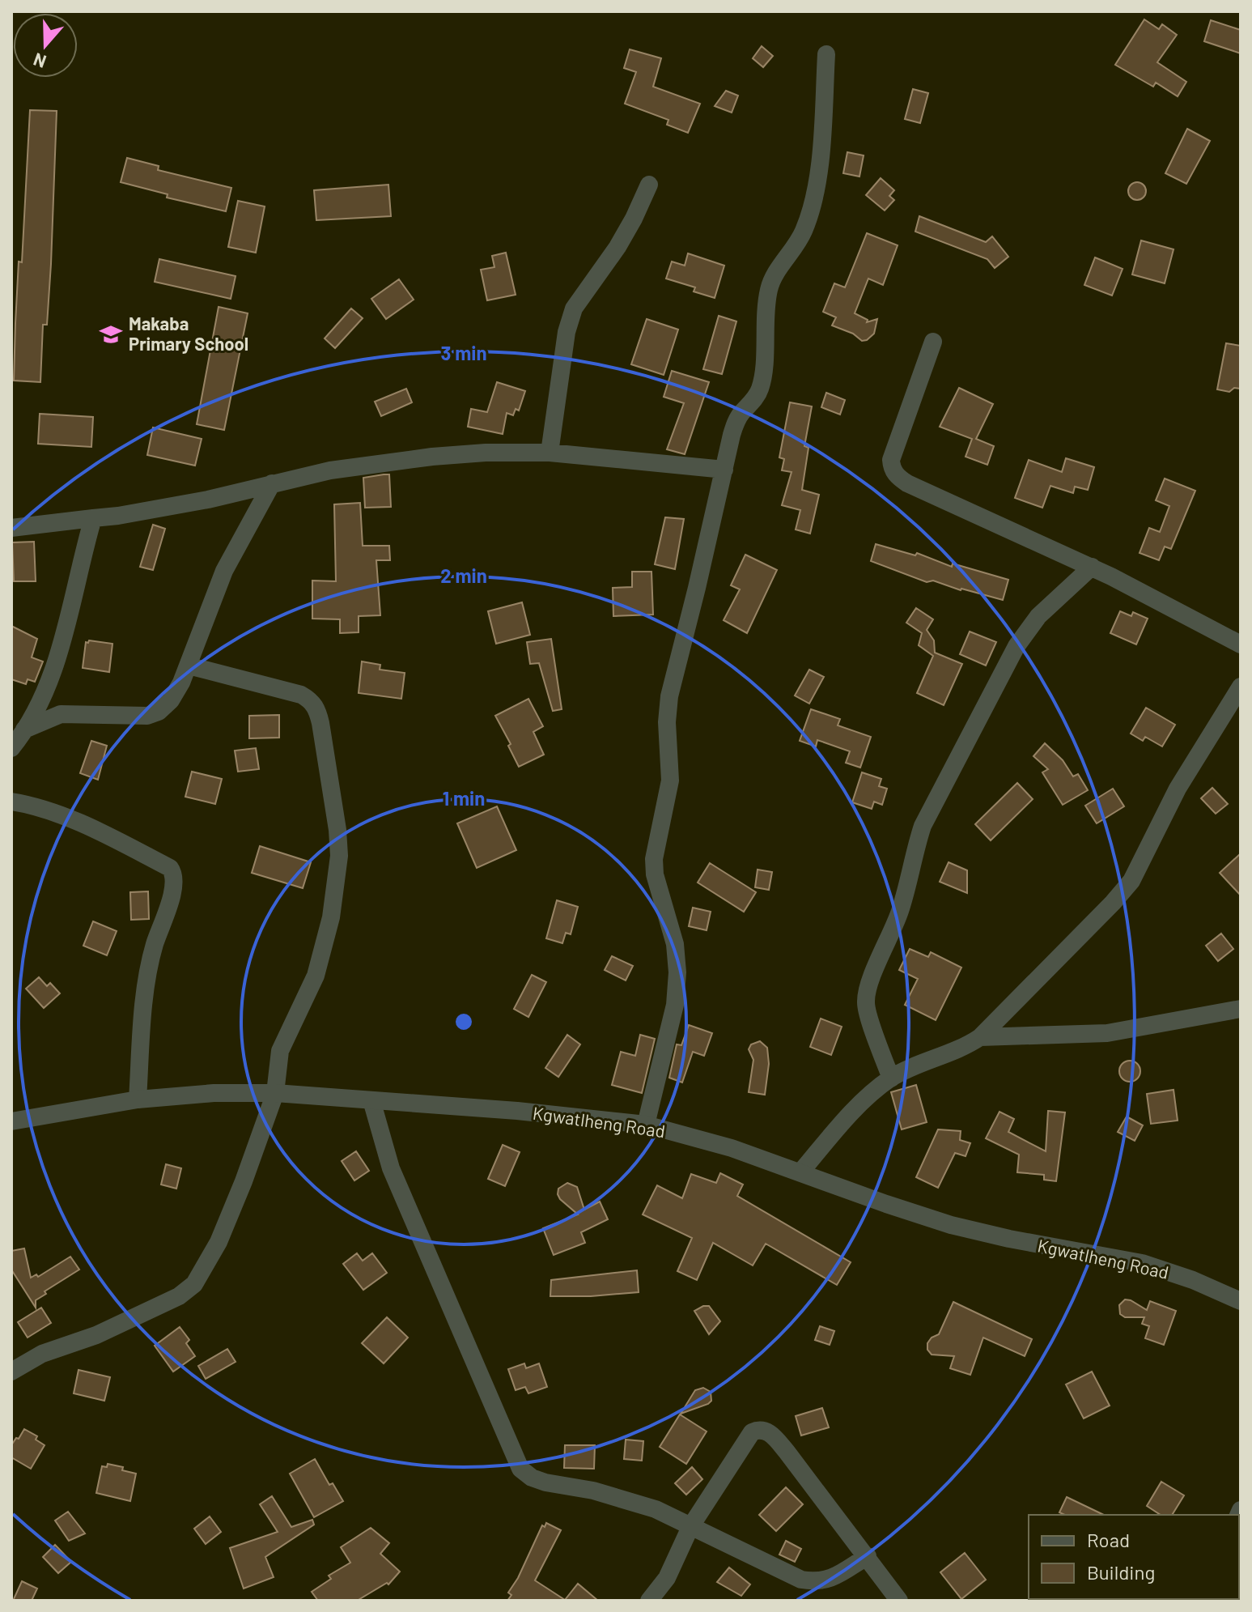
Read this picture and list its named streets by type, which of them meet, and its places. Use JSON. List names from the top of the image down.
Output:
{
  "streets": {
    "street": ["Kgwatlheng Road"]
  },
  "places": {
    "school or university": ["Makaba Primary School"]
  },
  "legend": ["Road", "Building"],
  "north": "bottom",
  "rings": ["3 min", "2 min", "1 min"]
}
